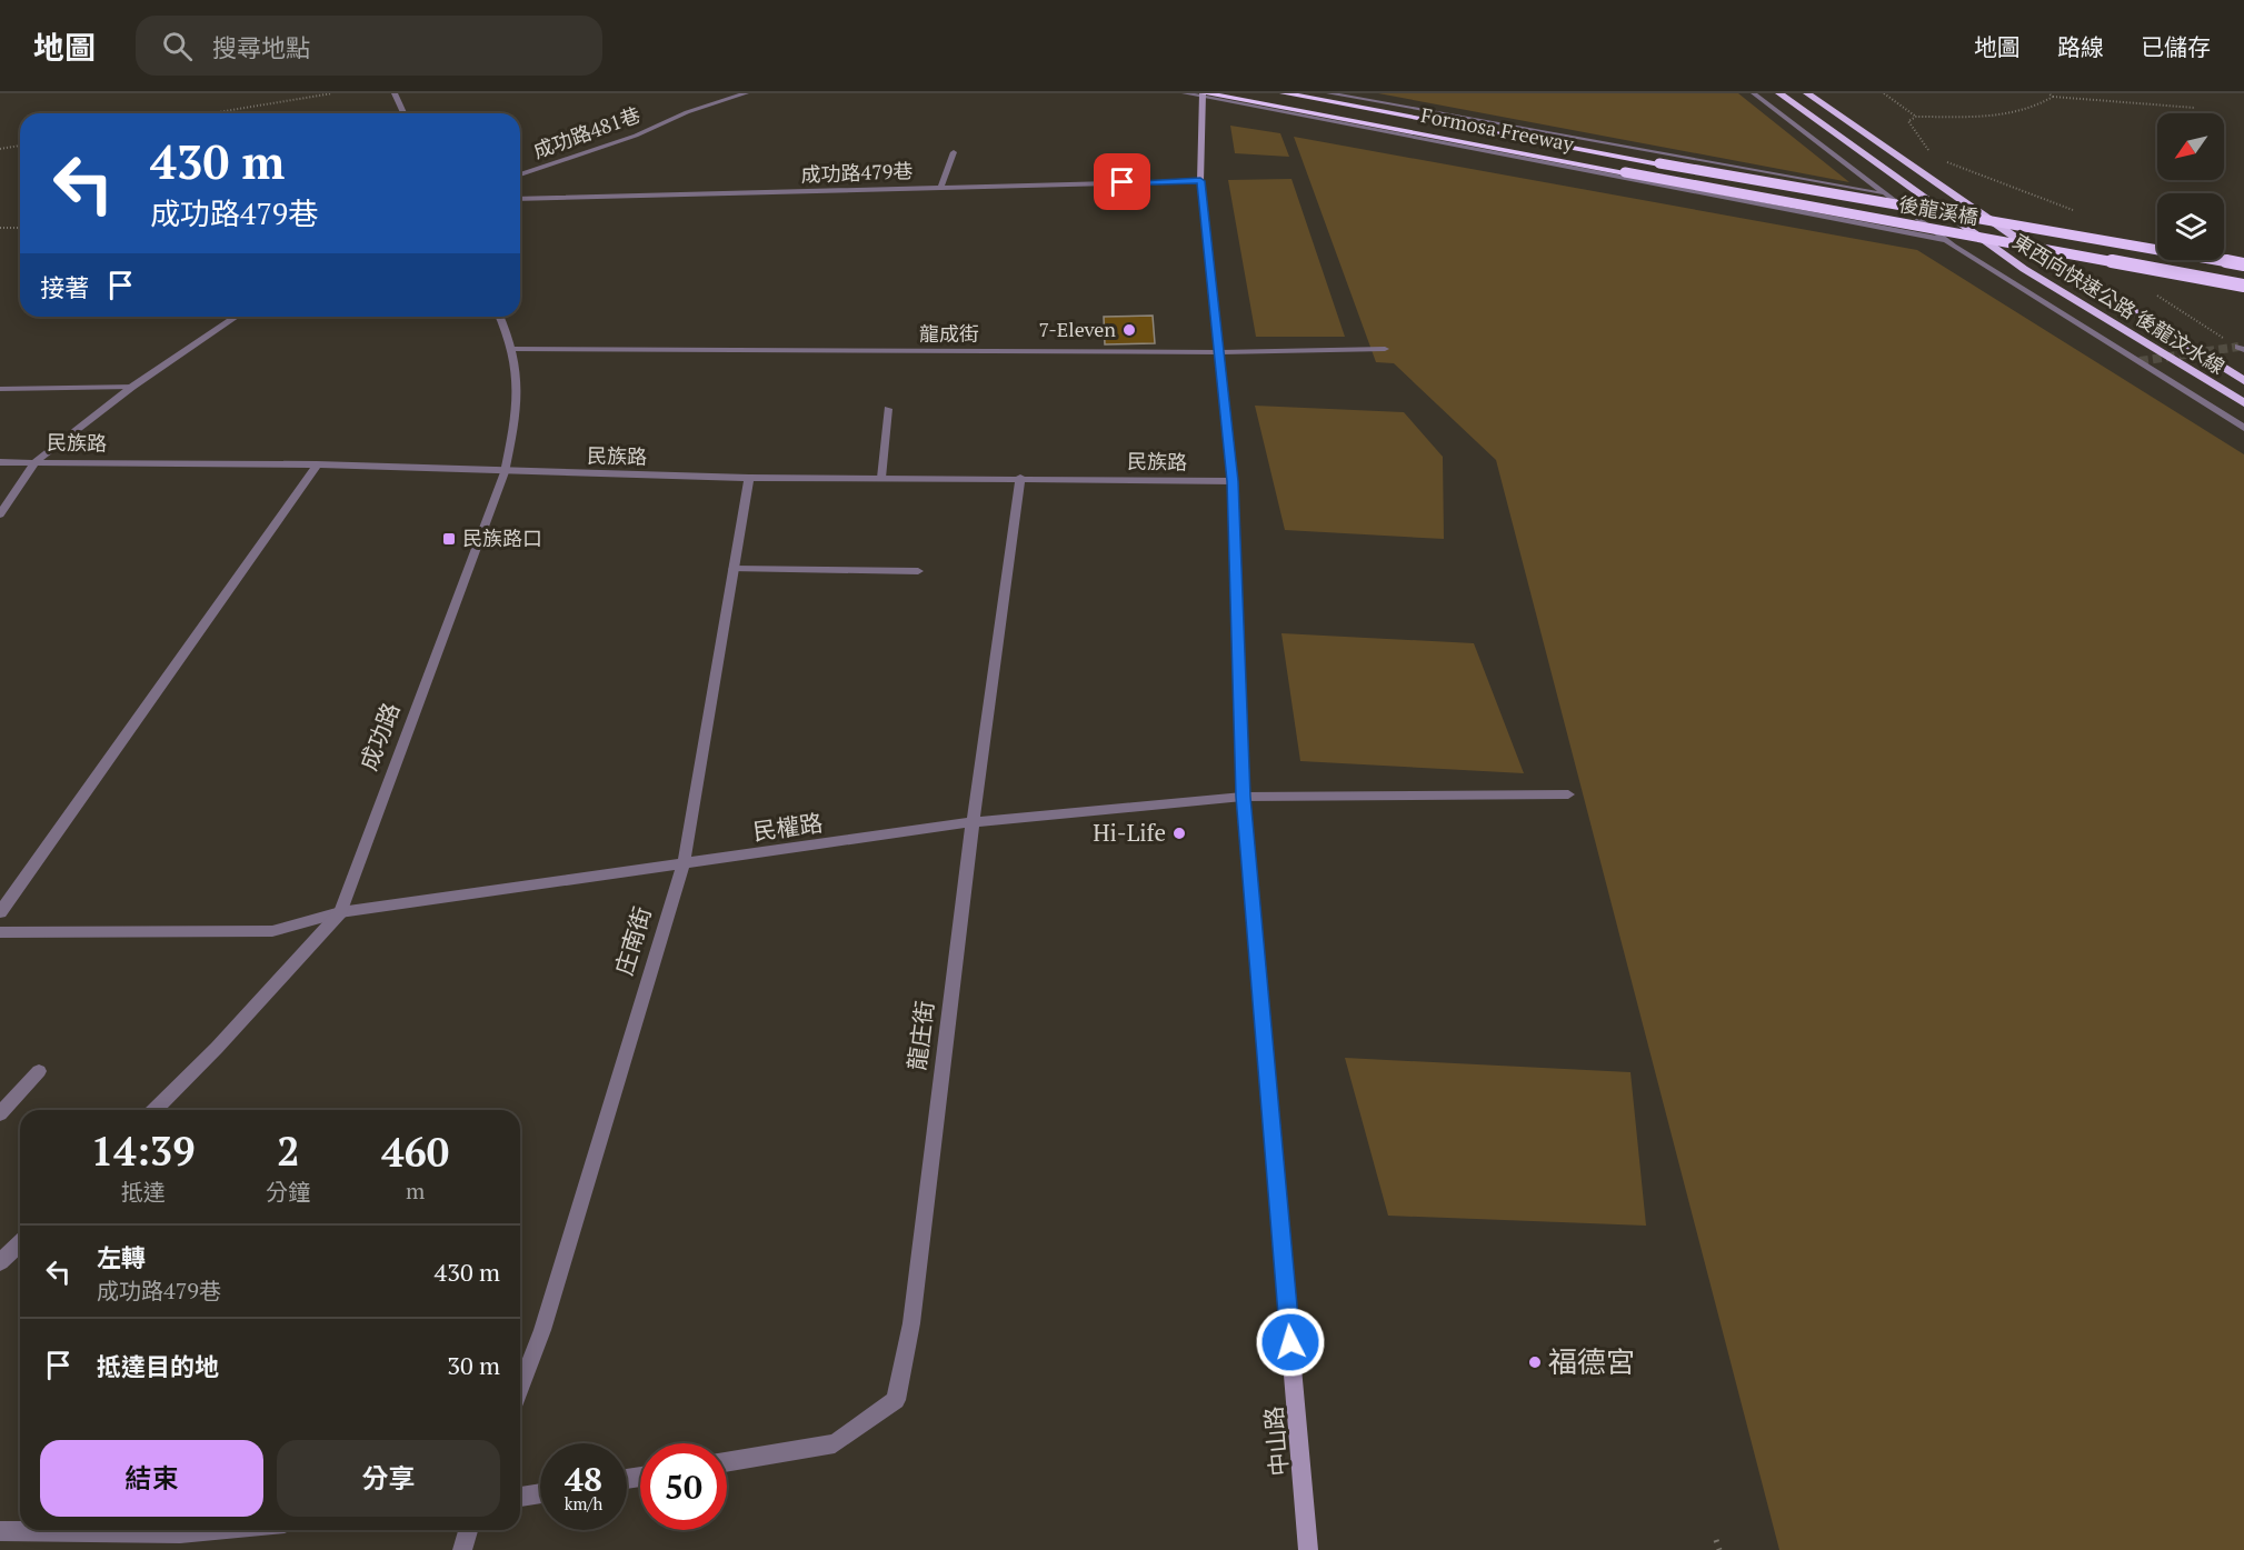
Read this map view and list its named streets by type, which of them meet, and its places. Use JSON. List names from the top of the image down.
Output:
{
  "streets": {
    "highway": ["Formosa Freeway", "後龍溪橋", "東西向快速公路 後龍汶水線"],
    "main road": ["中山路"],
    "street": [
      "成功路481巷",
      "成功路479巷",
      "龍成街",
      "民族路",
      "成功路",
      "民權路",
      "庄南街",
      "龍庄街"
    ]
  },
  "crossings": [
    ["Formosa Freeway", "後龍溪橋"],
    ["Formosa Freeway", "中山路"],
    ["成功路479巷", "中山路"],
    ["龍成街", "成功路"],
    ["龍成街", "中山路"],
    ["民族路", "成功路"],
    ["民族路", "庄南街"],
    ["民族路", "龍庄街"],
    ["民族路", "中山路"],
    ["成功路", "民權路"],
    ["民權路", "庄南街"],
    ["民權路", "龍庄街"],
    ["民權路", "中山路"]
  ],
  "places": {
    "other": ["7-Eleven", "Hi-Life", "福德宮"],
    "transit": ["民族路口"]
  },
  "north": "bottom left",
  "page": {
    "header": "地圖",
    "search": "搜尋地點",
    "nav": ["地圖", "路線", "已儲存"],
    "turn": ["430 m", "成功路479巷"],
    "then": "接著",
    "eta": [
      "14:39",
      "抵達",
      "2",
      "分鐘",
      "460",
      "m"
    ],
    "list": [
      {
        "name": "左轉",
        "note": "成功路479巷",
        "value": "430 m"
      },
      {
        "name": "抵達目的地",
        "value": "30 m"
      }
    ],
    "buttons": ["結束", "分享"],
    "speed": "48 km/h",
    "limit": "50"
  }
}
